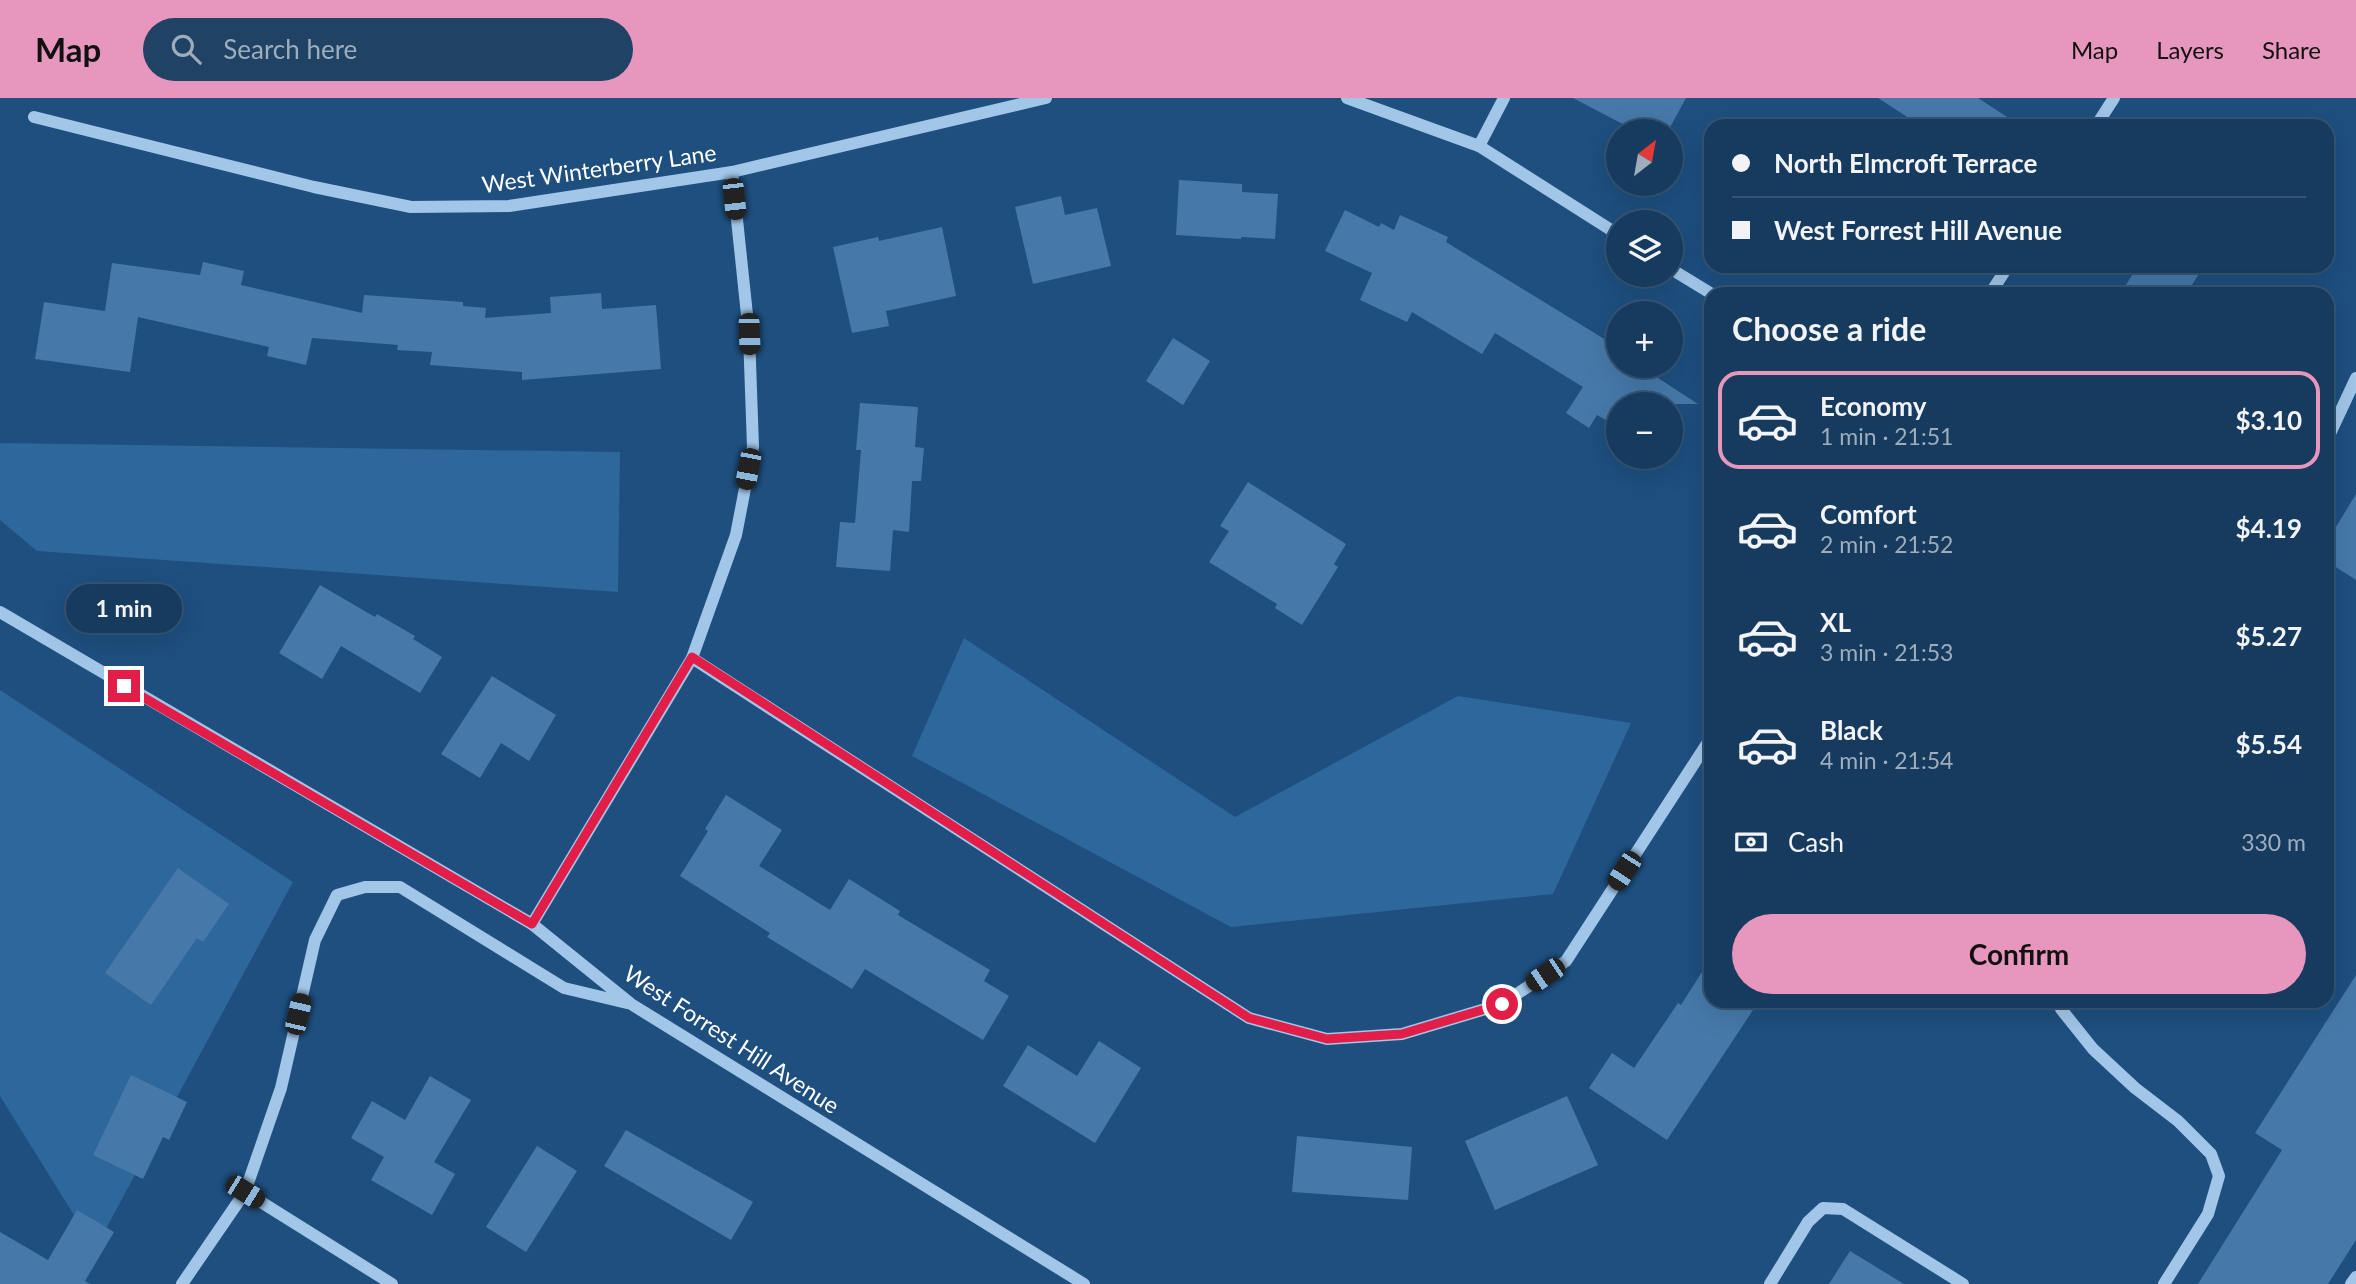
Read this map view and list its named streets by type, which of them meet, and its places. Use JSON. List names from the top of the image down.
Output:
{
  "streets": {
    "street": ["West Winterberry Lane", "West Forrest Hill Avenue"]
  },
  "north": "top right",
  "page": {
    "header": "Map",
    "search": "Search here",
    "nav": ["Map", "Layers", "Share"],
    "map_buttons": ["+", "−"],
    "banner": ["North Elmcroft Terrace", "West Forrest Hill Avenue"],
    "heading": "Choose a ride",
    "list": [
      {
        "name": "Economy",
        "note": "1 min · 21:51",
        "value": "$3.10"
      },
      {
        "name": "Comfort",
        "note": "2 min · 21:52",
        "value": "$4.19"
      },
      {
        "name": "XL",
        "note": "3 min · 21:53",
        "value": "$5.27"
      },
      {
        "name": "Black",
        "note": "4 min · 21:54",
        "value": "$5.54"
      }
    ],
    "bubble": "1 min",
    "pay": ["Cash", "330 m"],
    "buttons": "Confirm"
  }
}
